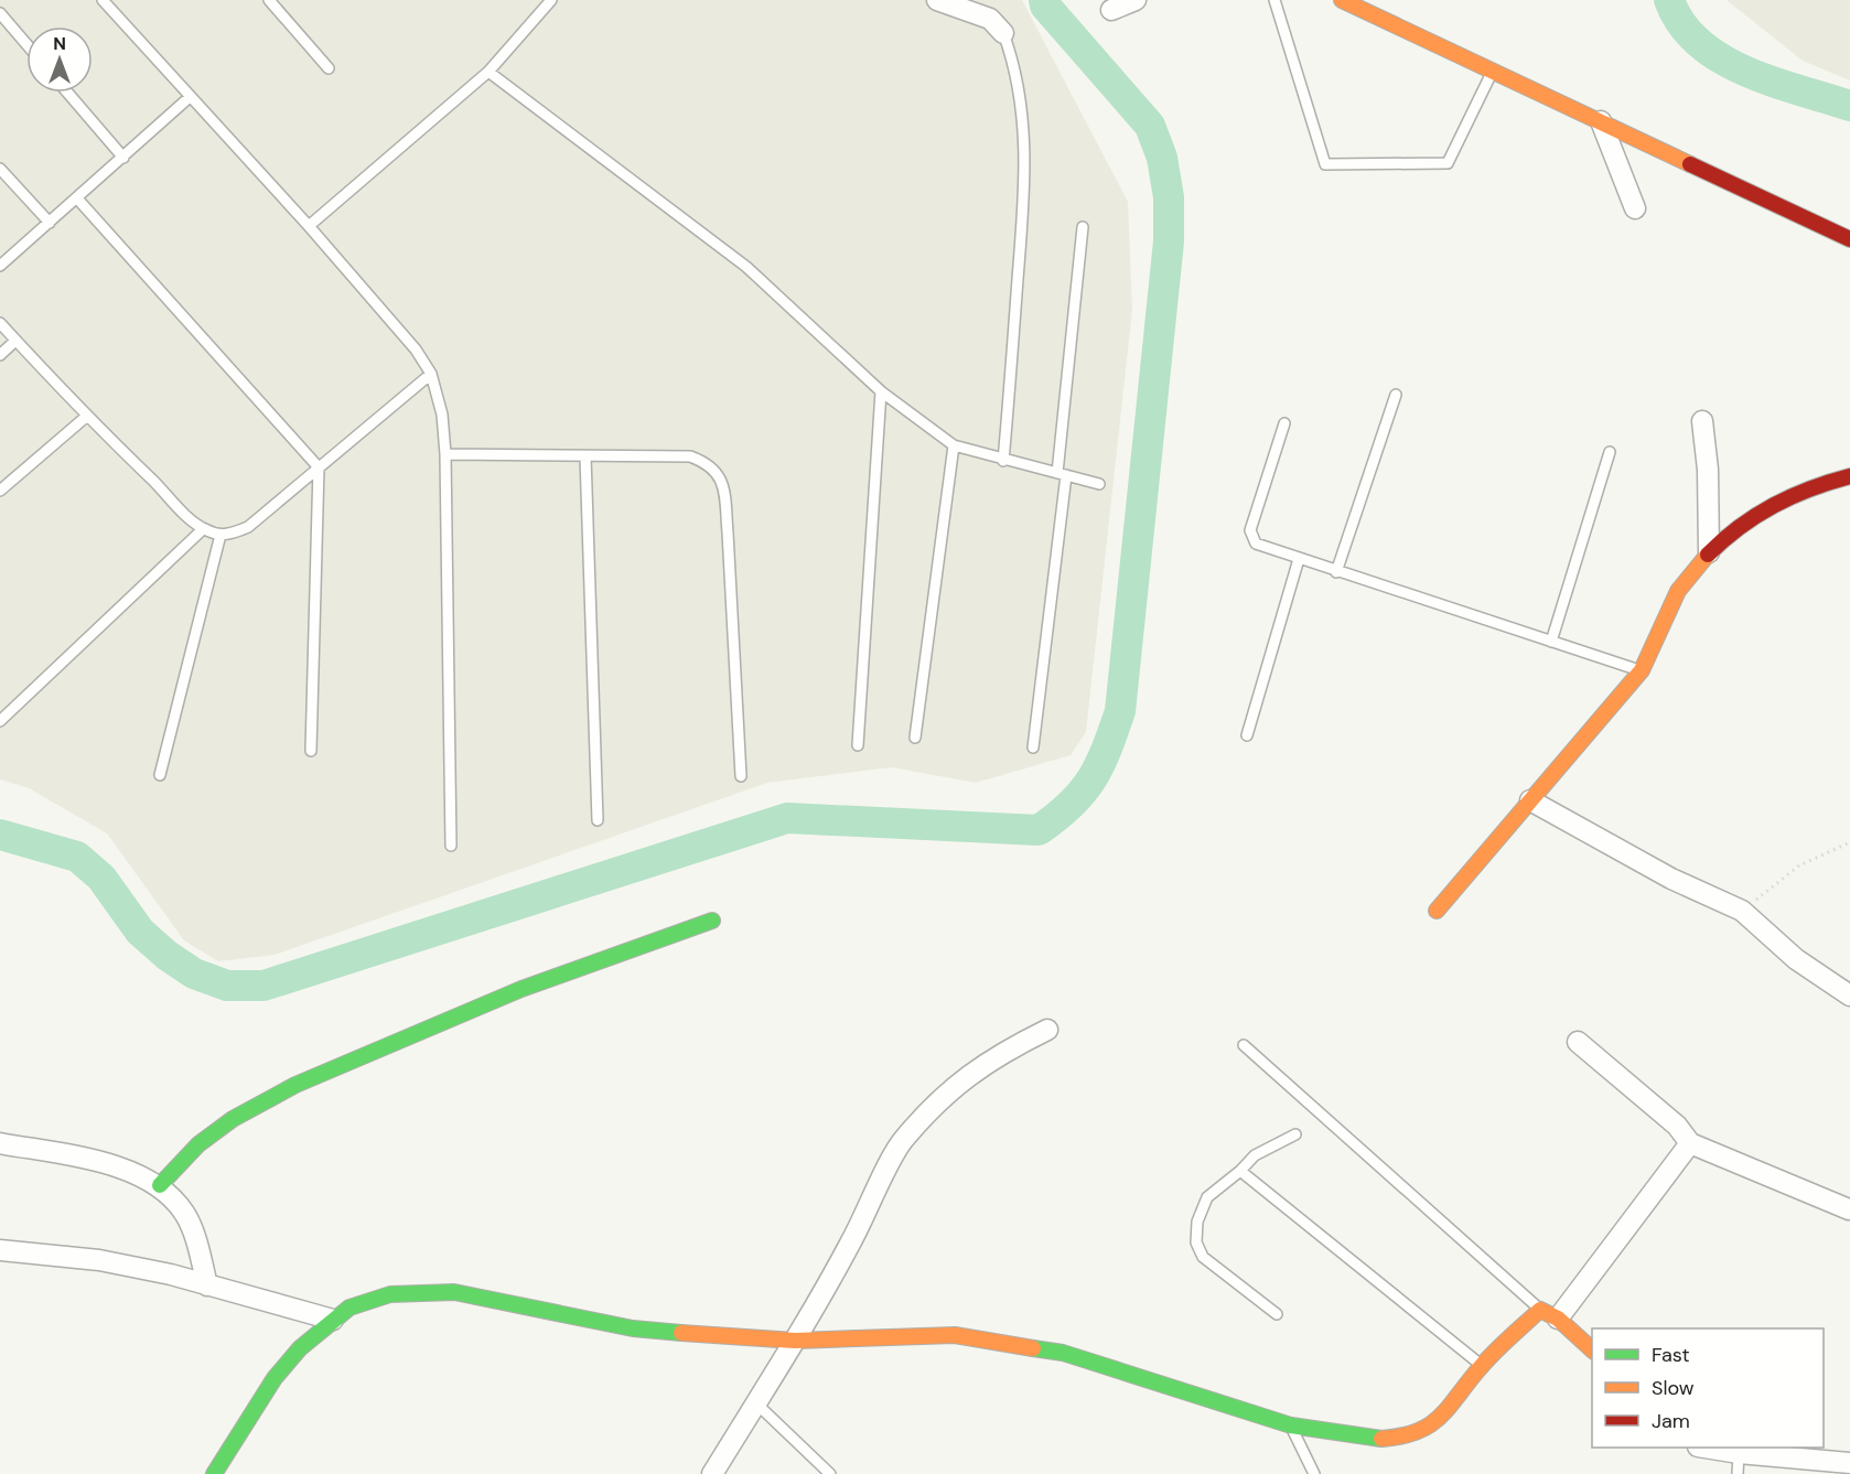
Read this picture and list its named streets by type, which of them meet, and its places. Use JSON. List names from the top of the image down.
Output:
{
  "legend": ["Fast", "Slow", "Jam"],
  "north": "top"
}
